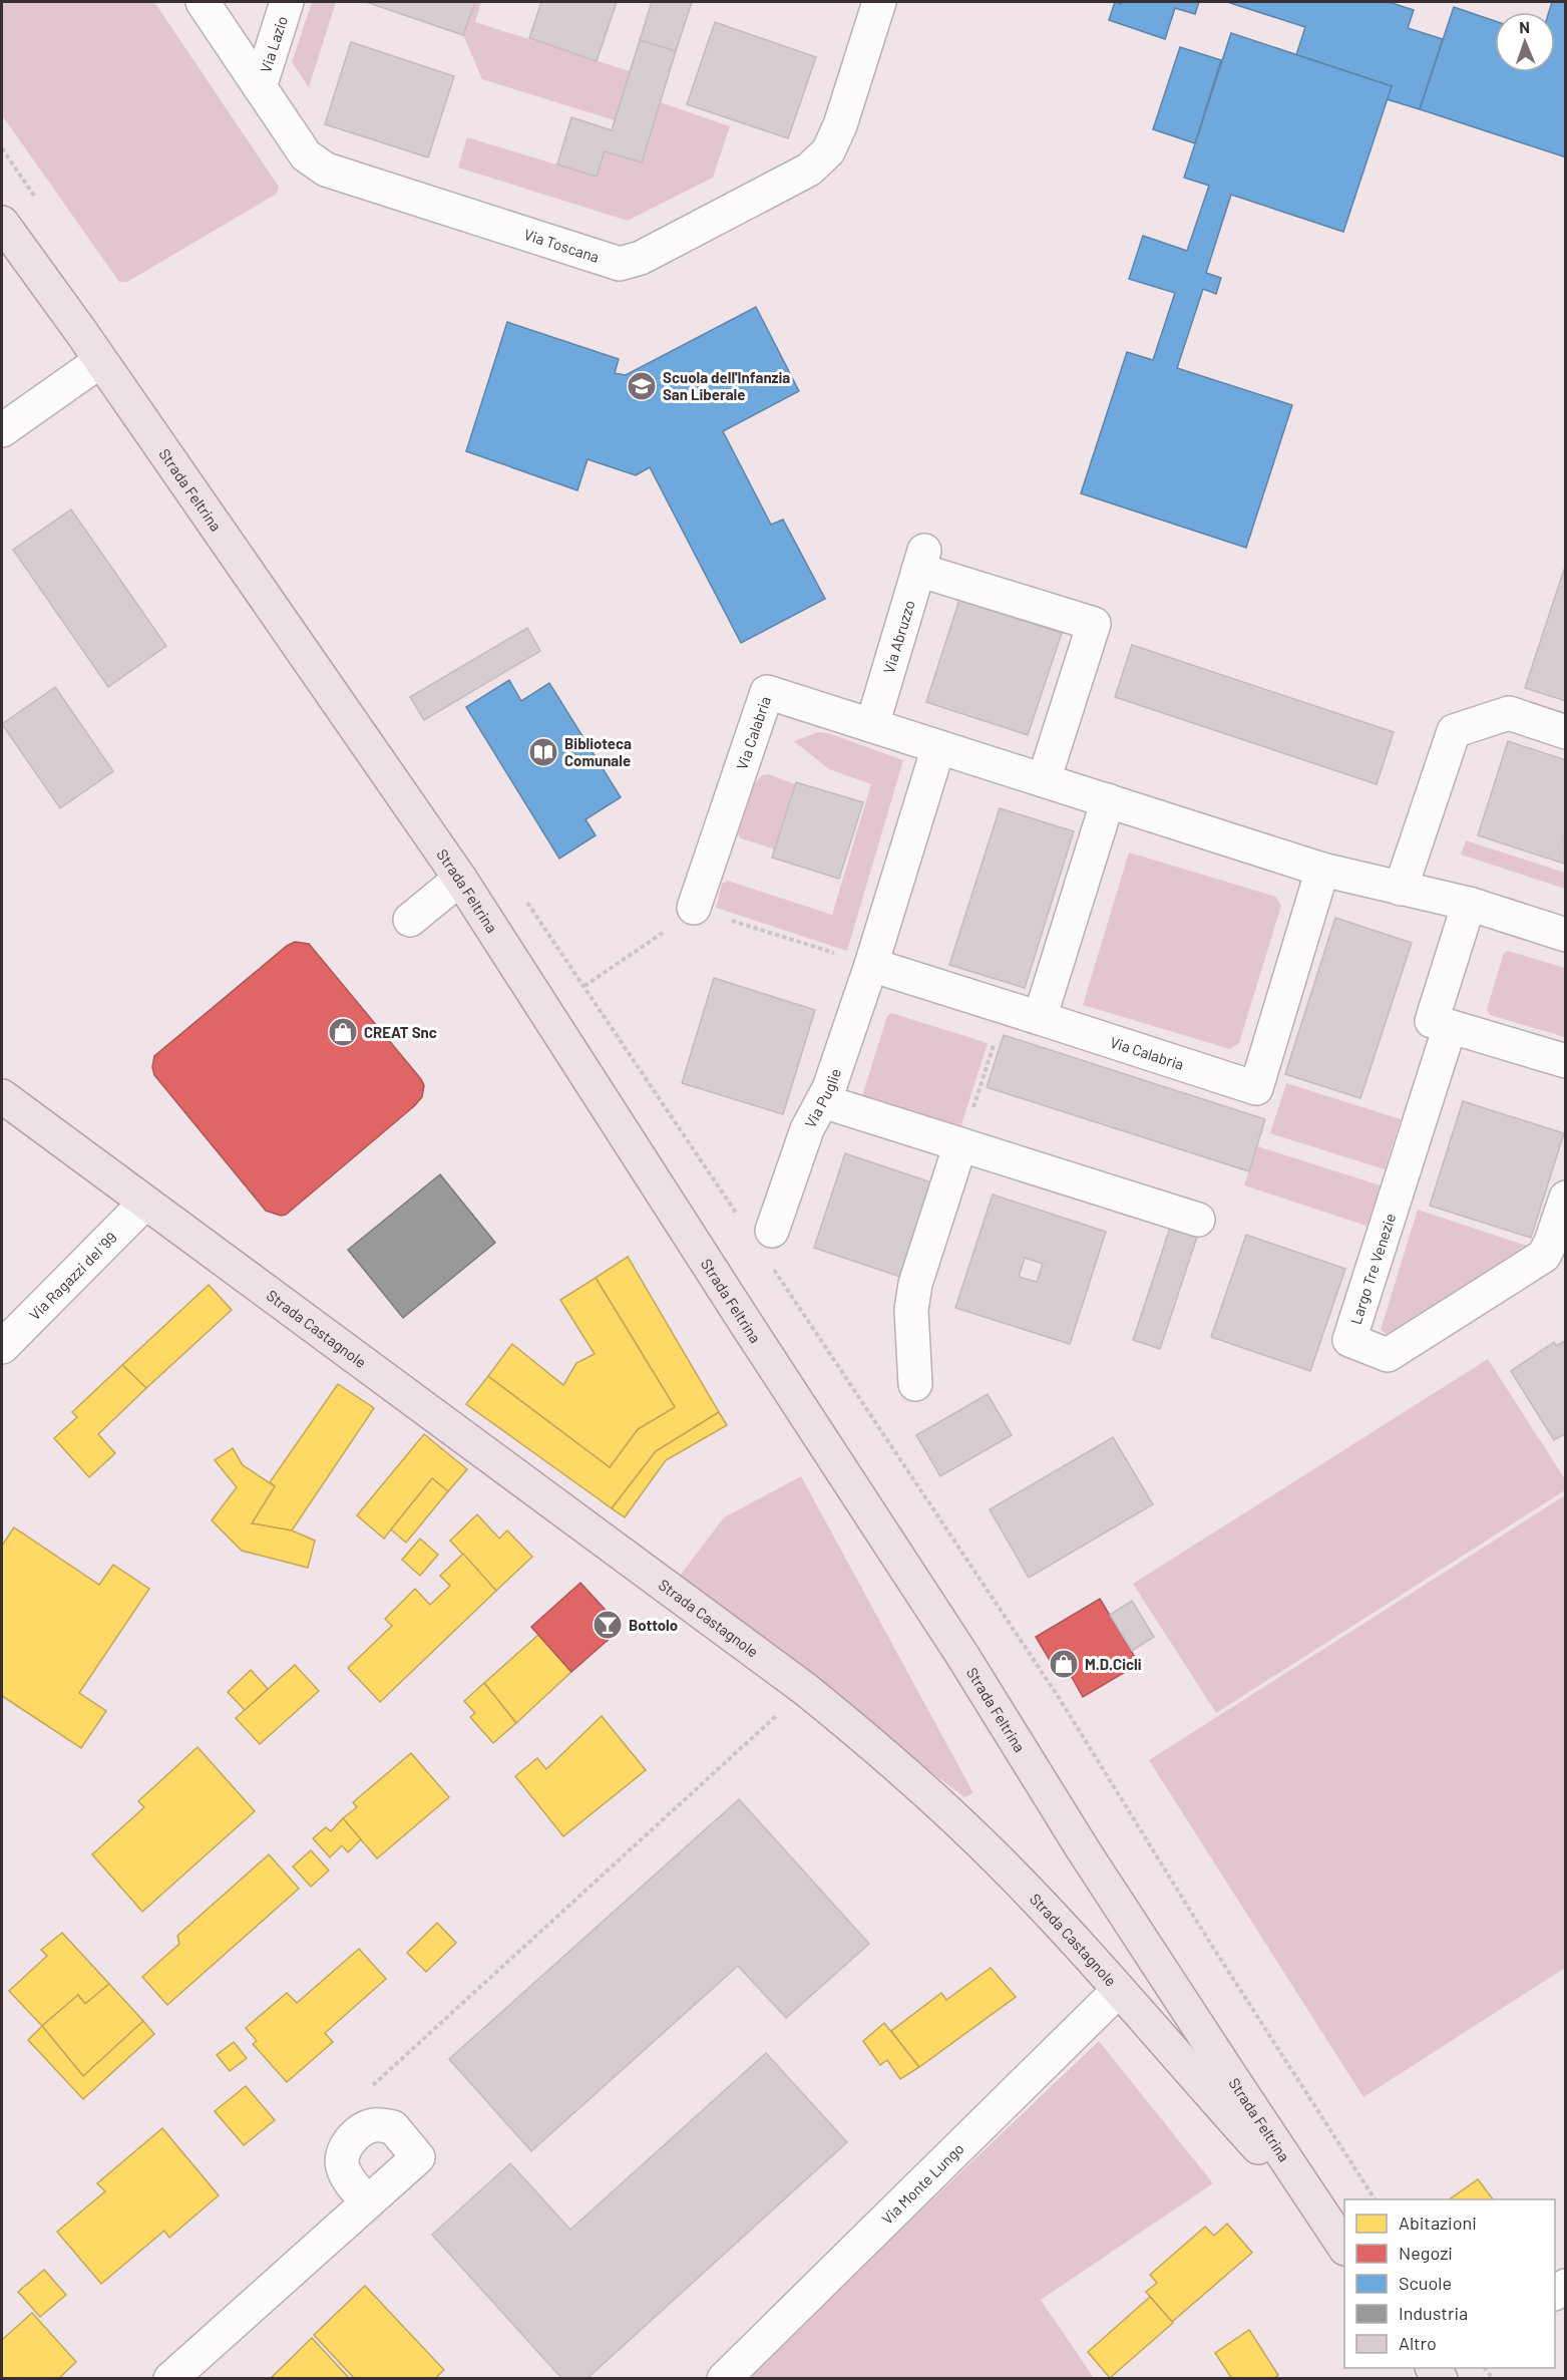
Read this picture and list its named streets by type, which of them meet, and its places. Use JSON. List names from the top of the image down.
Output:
{
  "streets": {
    "main road": ["Strada Feltrina", "Strada Castagnole"],
    "street": [
      "Via Lazio",
      "Via Toscana",
      "Via Abruzzo",
      "Via Calabria",
      "Via Puglie",
      "Largo Tre Venezie",
      "Via Ragazzi del '99",
      "Via Monte Lungo"
    ]
  },
  "crossings": [
    ["Via Lazio", "Via Toscana"],
    ["Strada Feltrina", "Strada Castagnole"],
    ["Via Abruzzo", "Via Calabria"],
    ["Via Calabria", "Via Puglie"],
    ["Via Ragazzi del '99", "Strada Castagnole"],
    ["Strada Castagnole", "Via Monte Lungo"]
  ],
  "places": {
    "school or university": ["Scuola dell'Infanzia San Liberale"],
    "library": ["Biblioteca Comunale"],
    "shop": ["CREAT Snc", "M.D.Cicli"],
    "bar": ["Bottolo"]
  },
  "legend": [
    "Abitazioni",
    "Negozi",
    "Scuole",
    "Industria",
    "Altro"
  ],
  "north": "top"
}
